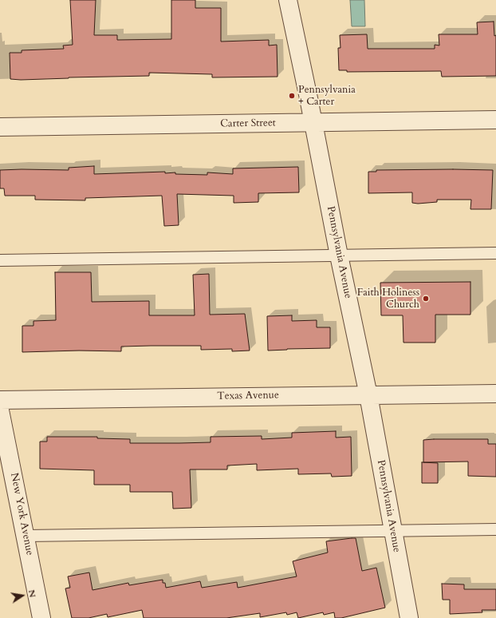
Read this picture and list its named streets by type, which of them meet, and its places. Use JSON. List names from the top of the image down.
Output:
{
  "streets": {
    "street": [
      "Carter Street",
      "Pennsylvania Avenue",
      "Texas Avenue",
      "New York Avenue"
    ]
  },
  "crossings": [
    ["Carter Street", "Pennsylvania Avenue"],
    ["Pennsylvania Avenue", "Texas Avenue"]
  ],
  "places": ["Pennsylvania + Carter", "Faith Holiness Church"],
  "north": "right"
}
